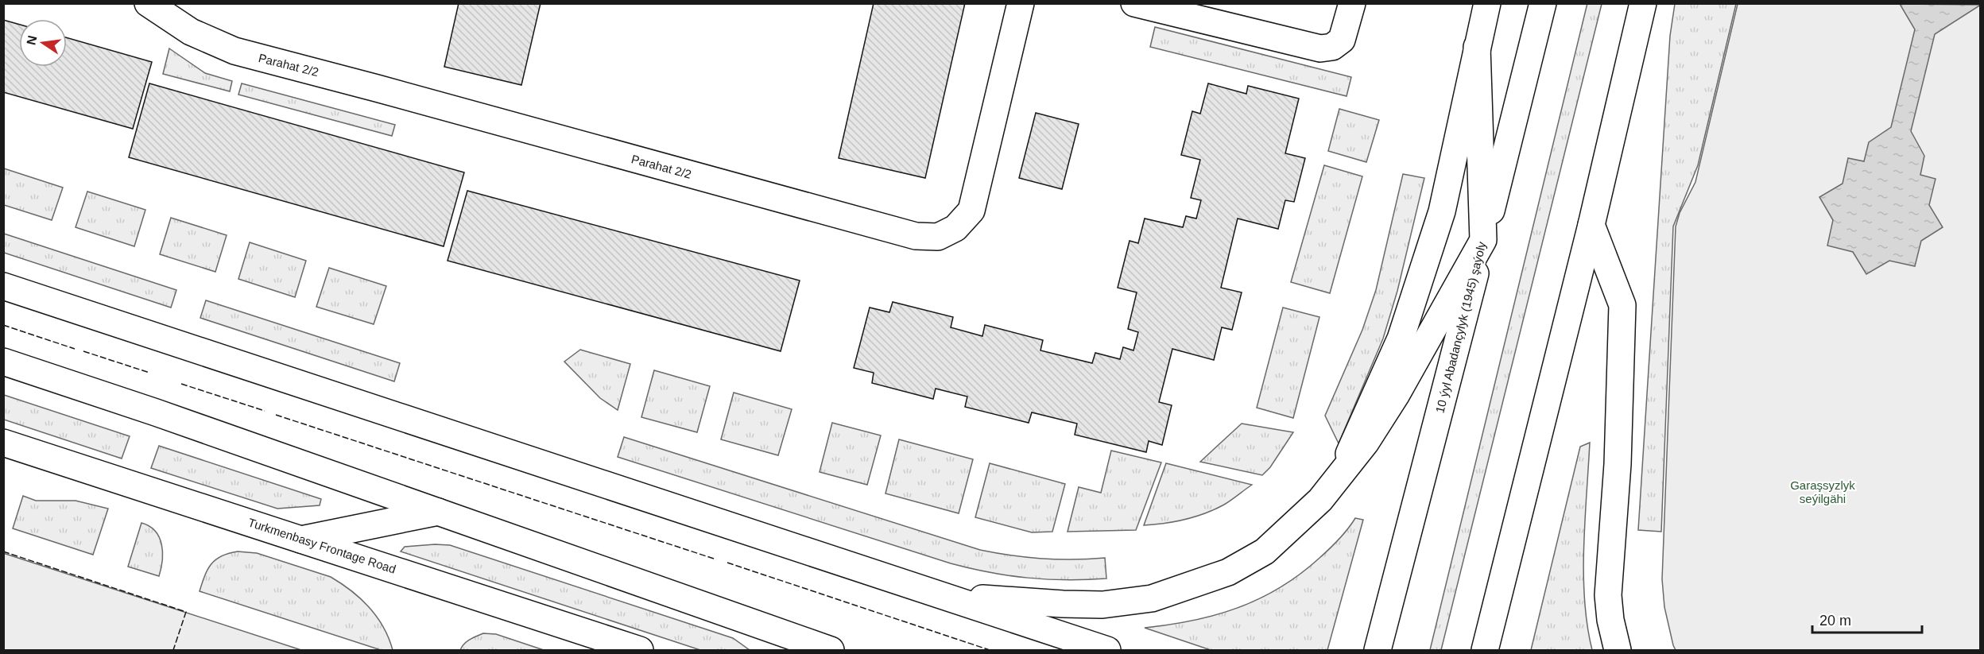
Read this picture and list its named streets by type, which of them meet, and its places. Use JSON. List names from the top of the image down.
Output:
{
  "streets": {
    "main road": ["Parahat 2/2", "10 ýyl Abadançylyk (1945) şaýoly", "Turkmenbasy Frontage Road"]
  },
  "parks": ["Garaşsyzlyk seýilgähi"],
  "scale_bar": "20 m",
  "north": "left"
}
